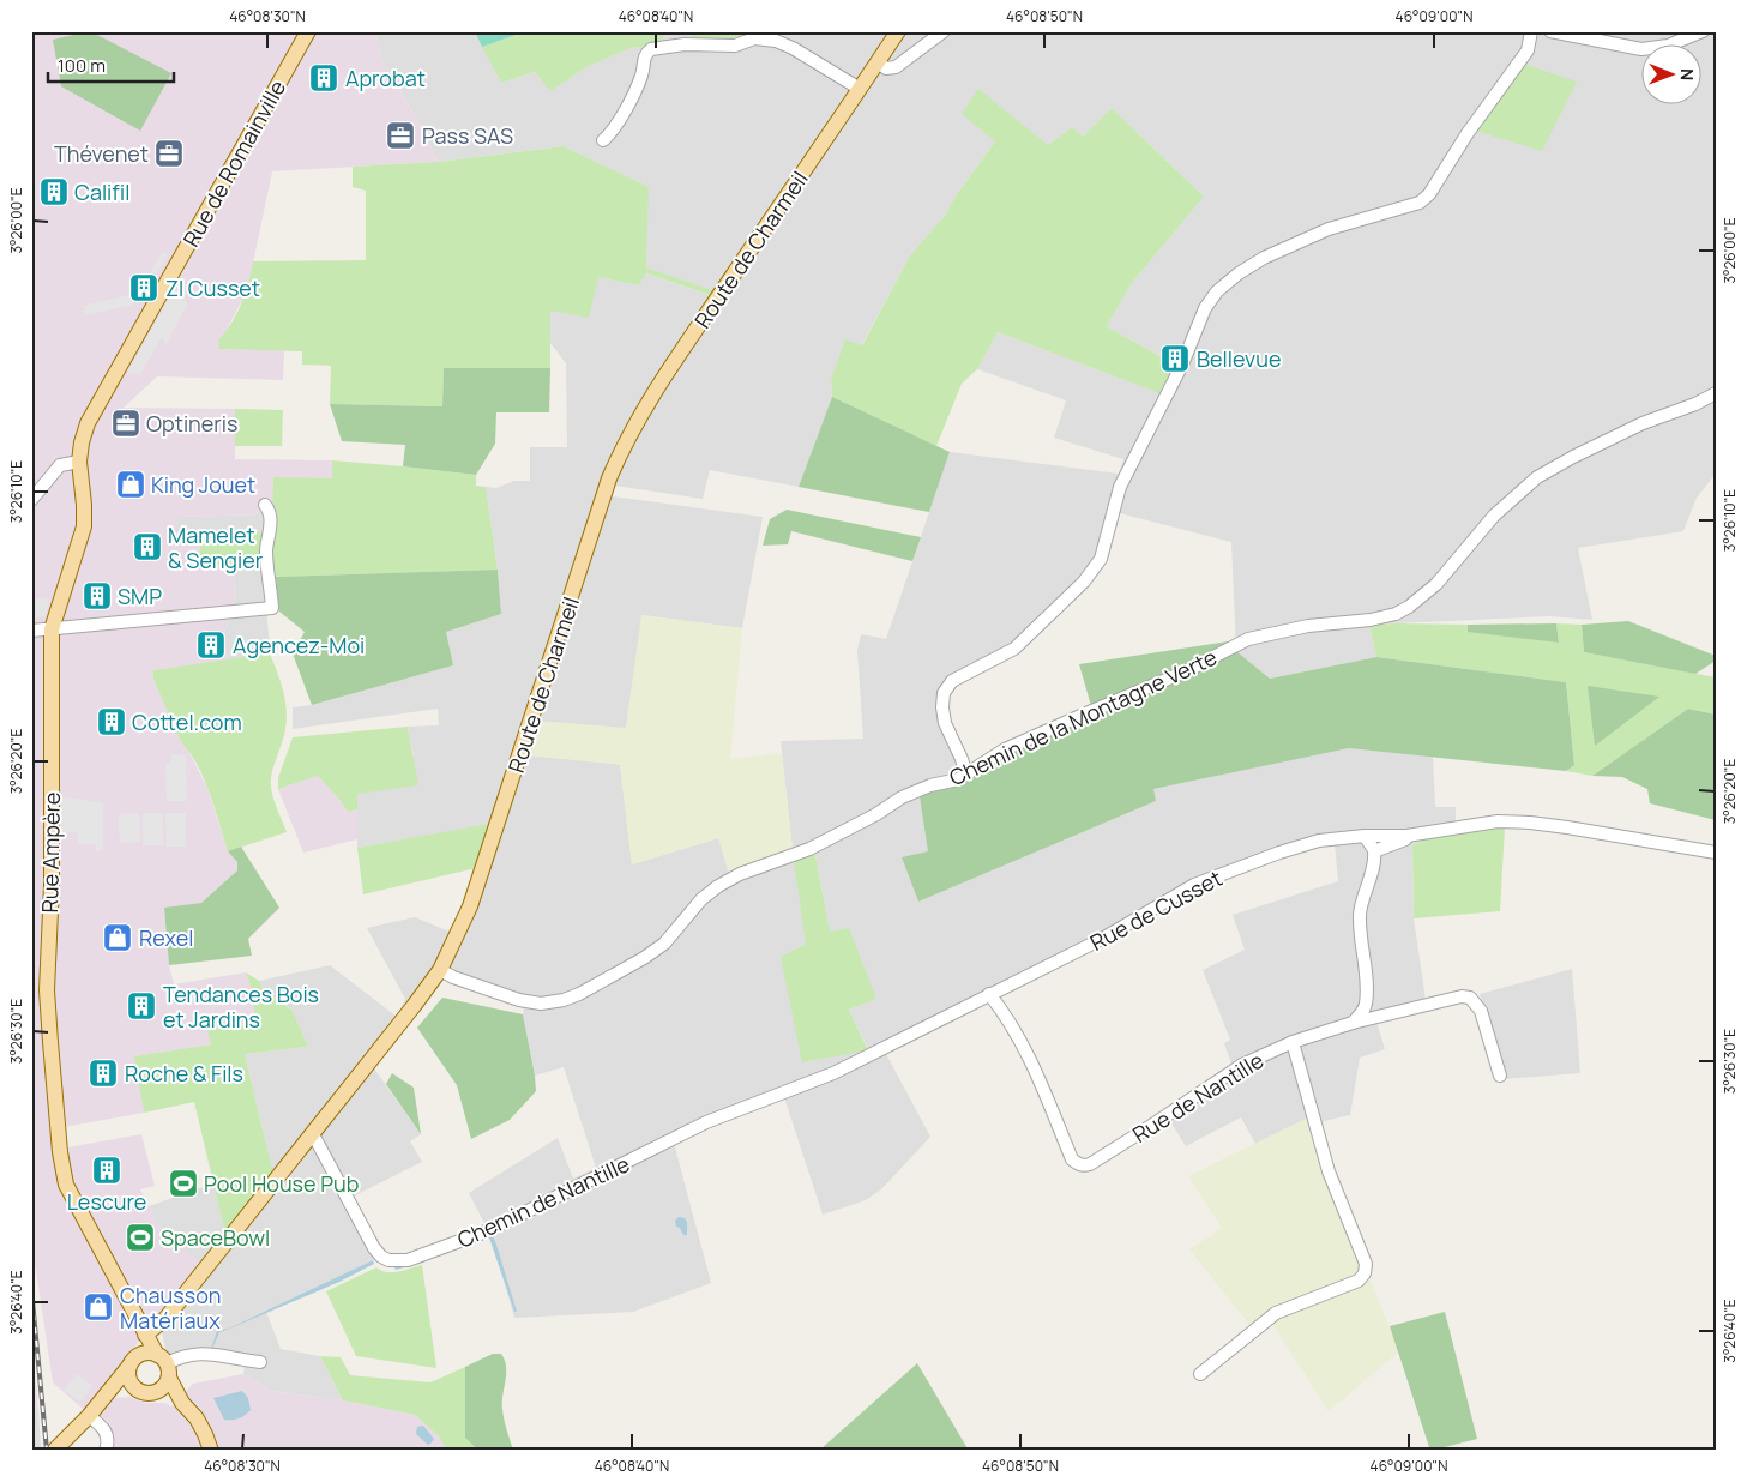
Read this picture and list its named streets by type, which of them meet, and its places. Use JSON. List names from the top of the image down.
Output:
{
  "streets": {
    "main road": ["Rue de Romainville", "Route de Charmeil", "Rue Ampère"],
    "street": [
      "Chemin de la Montagne Verte",
      "Rue de Cusset",
      "Rue de Nantille",
      "Chemin de Nantille"
    ]
  },
  "crossings": [
    ["Rue de Romainville", "Rue Ampère"],
    ["Route de Charmeil", "Chemin de la Montagne Verte"],
    ["Route de Charmeil", "Rue Ampère"],
    ["Route de Charmeil", "Chemin de Nantille"],
    ["Rue de Cusset", "Rue de Nantille"],
    ["Rue de Cusset", "Chemin de Nantille"]
  ],
  "places": {
    "building": [
      "Aprobat",
      "Califil",
      "ZI Cusset",
      "Bellevue",
      "Mamelet & Sengier",
      "SMP",
      "Agencez-Moi",
      "Cottel.com",
      "Tendances Bois et Jardins",
      "Roche & Fils",
      "Lescure"
    ],
    "office": ["Pass SAS", "Thévenet", "Optineris"],
    "shop": ["King Jouet", "Rexel", "Chausson Matériaux"],
    "sports": ["Pool House Pub", "SpaceBowl"]
  },
  "scale_bar": "100 m",
  "north": "right",
  "coordinates": [
    "46°08'30\"N",
    "46°08'40\"N",
    "46°08'50\"N",
    "46°09'00\"N",
    "3°26'00\"E",
    "3°26'10\"E",
    "3°26'20\"E",
    "3°26'30\"E",
    "3°26'40\"E"
  ]
}
